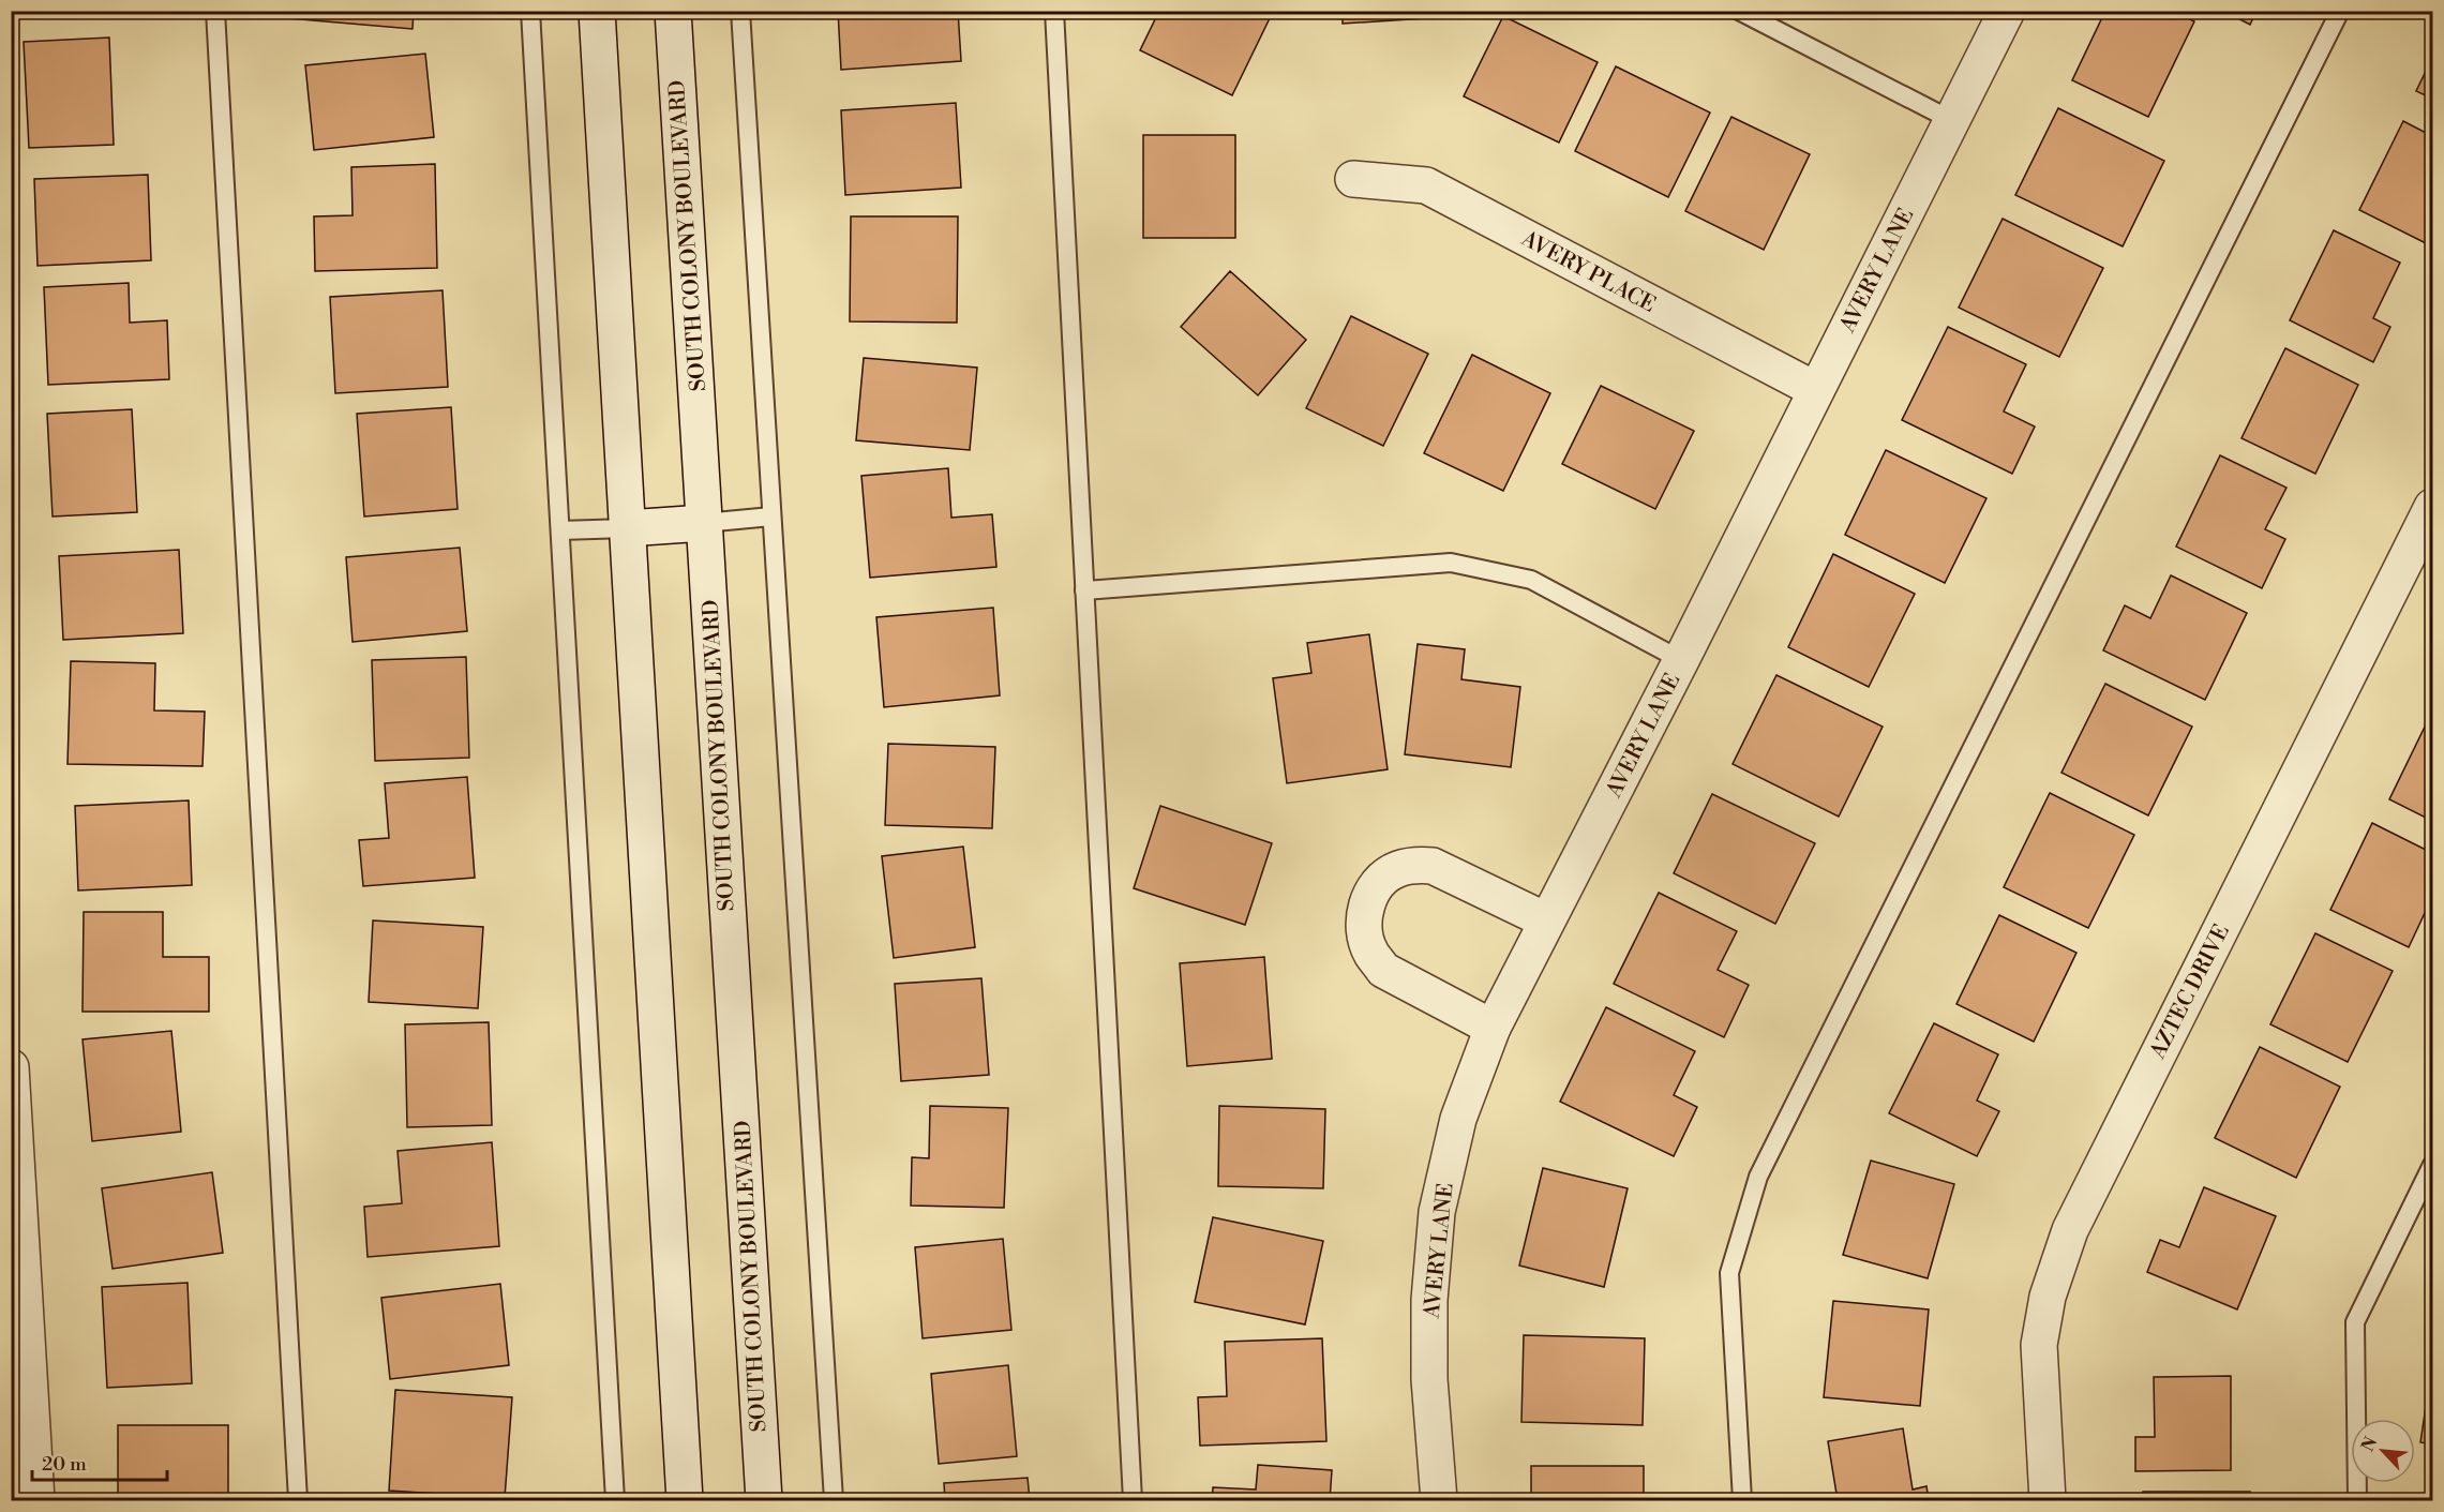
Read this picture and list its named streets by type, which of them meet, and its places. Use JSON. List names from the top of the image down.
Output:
{
  "streets": {
    "street": [
      "SOUTH COLONY BOULEVARD",
      "AVERY LANE",
      "AVERY PLACE",
      "AZTEC DRIVE"
    ]
  },
  "crossings": [
    ["AVERY LANE", "AVERY PLACE"]
  ],
  "scale_bar": "20 m",
  "north": "top left"
}
